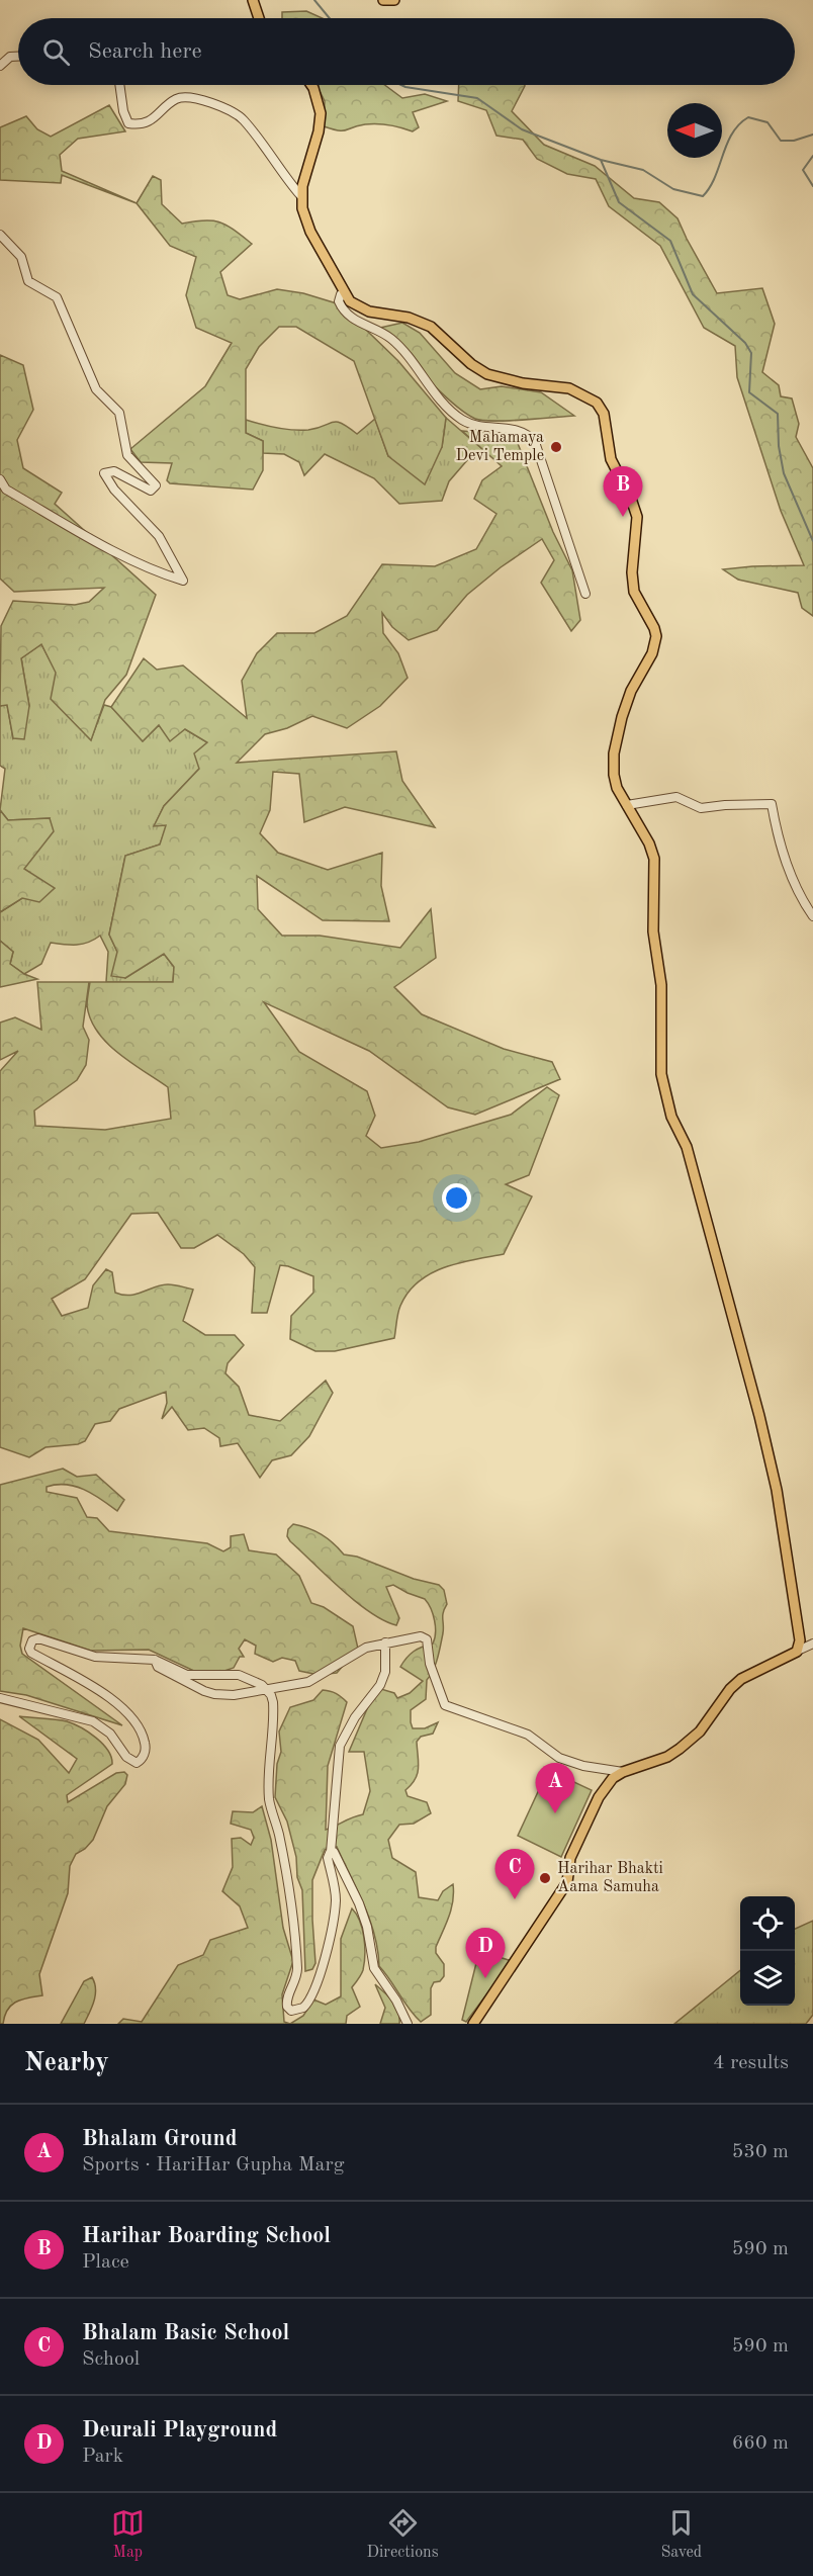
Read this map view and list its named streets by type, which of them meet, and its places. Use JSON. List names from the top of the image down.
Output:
{
  "places": ["Mahamaya Devi Temple", "Harihar Bhakti Aama Samuha"],
  "north": "left",
  "page": {
    "search": "Search here",
    "pins": [
      "B",
      "A",
      "C",
      "D"
    ],
    "heading": ["Nearby", "4 results"],
    "list": [
      {
        "mark": "A",
        "name": "Bhalam Ground",
        "note": "Sports · HariHar Gupha Marg",
        "value": "530 m"
      },
      {
        "mark": "B",
        "name": "Harihar Boarding School",
        "note": "Place",
        "value": "590 m"
      },
      {
        "mark": "C",
        "name": "Bhalam Basic School",
        "note": "School",
        "value": "590 m"
      },
      {
        "mark": "D",
        "name": "Deurali Playground",
        "note": "Park",
        "value": "660 m"
      }
    ],
    "nav": ["Map", "Directions", "Saved"]
  }
}
